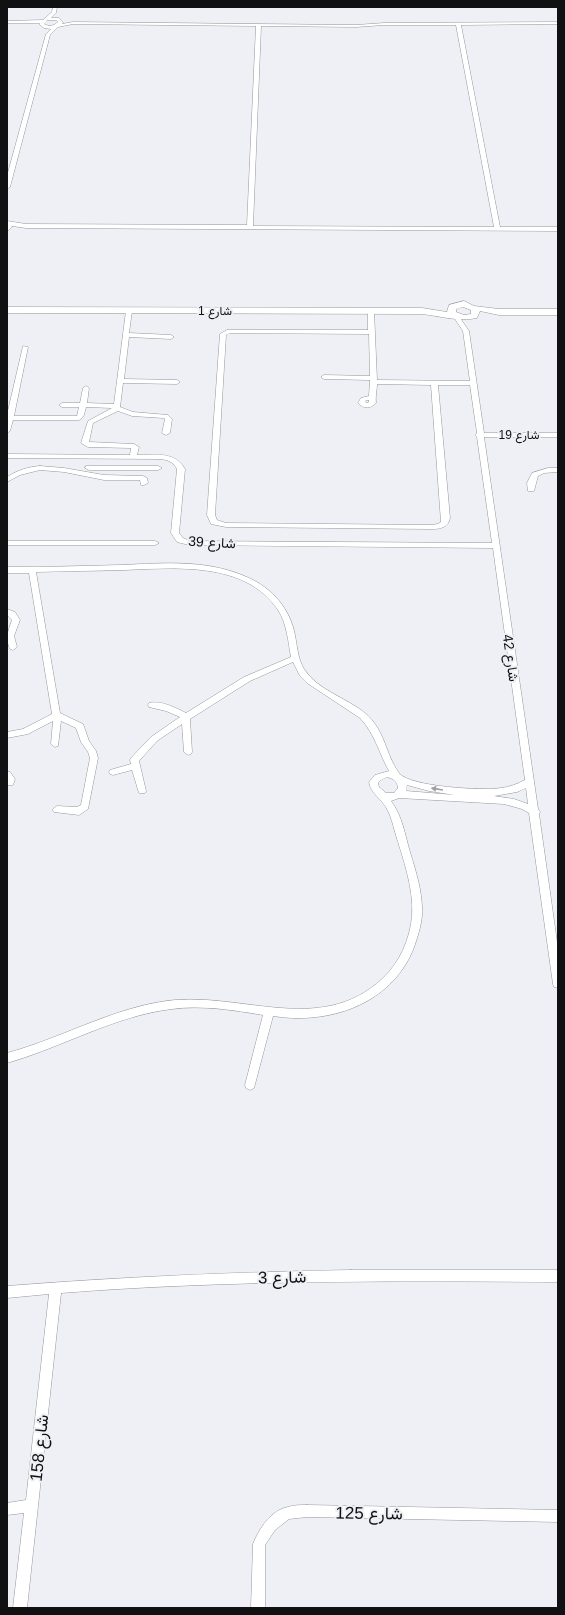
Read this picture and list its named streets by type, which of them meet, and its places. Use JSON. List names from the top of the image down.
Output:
{
  "streets": {
    "street": [
      "شارع 1",
      "شارع 19",
      "شارع 39",
      "شارع 42",
      "شارع 3",
      "شارع 158",
      "شارع 125"
    ]
  },
  "crossings": [
    ["شارع 1", "شارع 42"],
    ["شارع 19", "شارع 42"],
    ["شارع 39", "شارع 42"],
    ["شارع 3", "شارع 158"]
  ]
}
